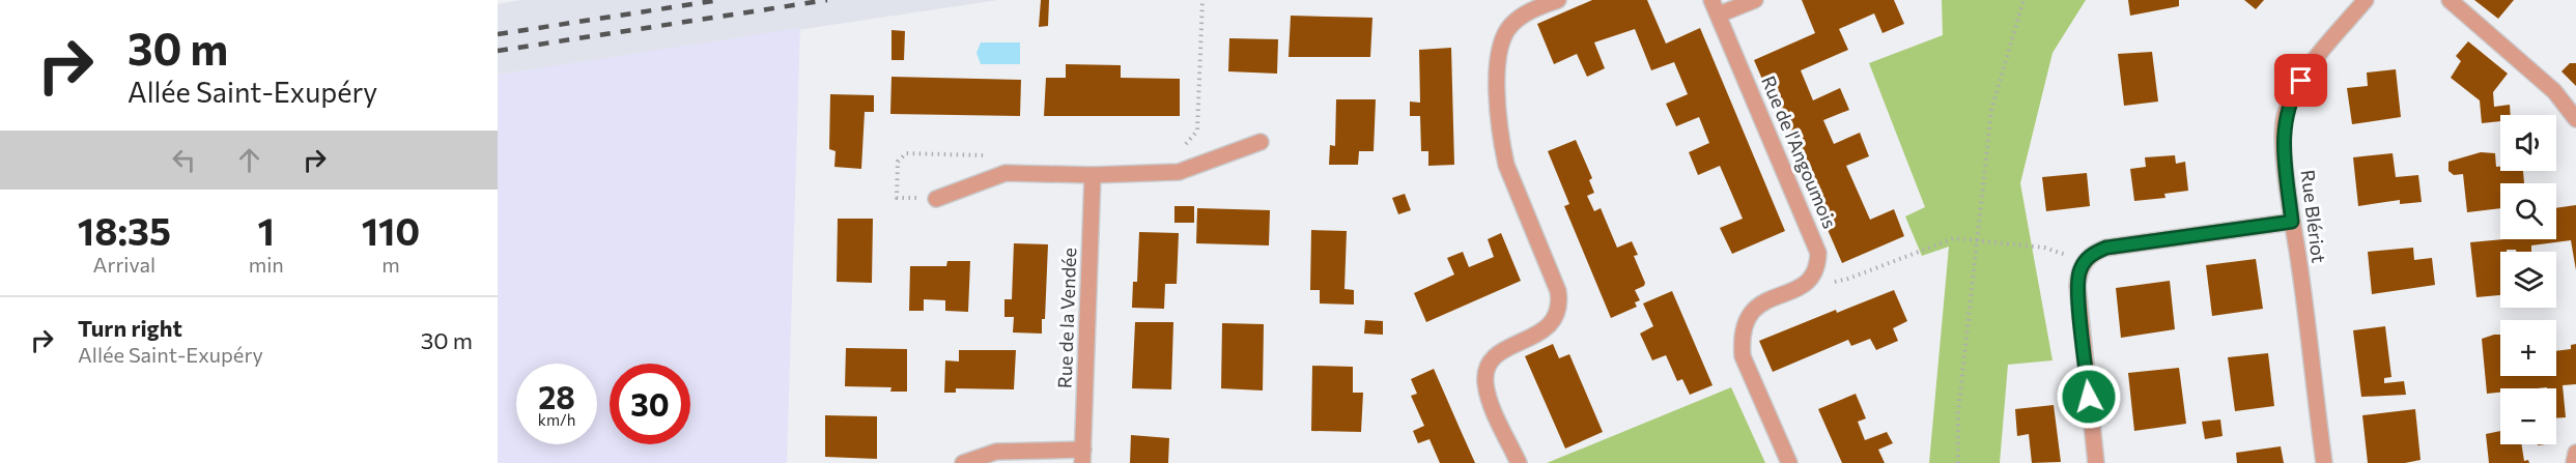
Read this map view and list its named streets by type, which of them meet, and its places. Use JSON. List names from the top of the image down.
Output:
{
  "streets": {
    "street": ["Rue de l'Angoumois", "Rue Blériot", "Rue de la Vendée"]
  },
  "page": {
    "turn": ["30 m", "Allée Saint-Exupéry"],
    "map_buttons": ["+", "−"],
    "eta": [
      "18:35",
      "Arrival",
      "1",
      "min",
      "110",
      "m"
    ],
    "list": [
      {
        "name": "Turn right",
        "note": "Allée Saint-Exupéry",
        "value": "30 m"
      }
    ],
    "speed": "28 km/h",
    "limit": "30"
  }
}
